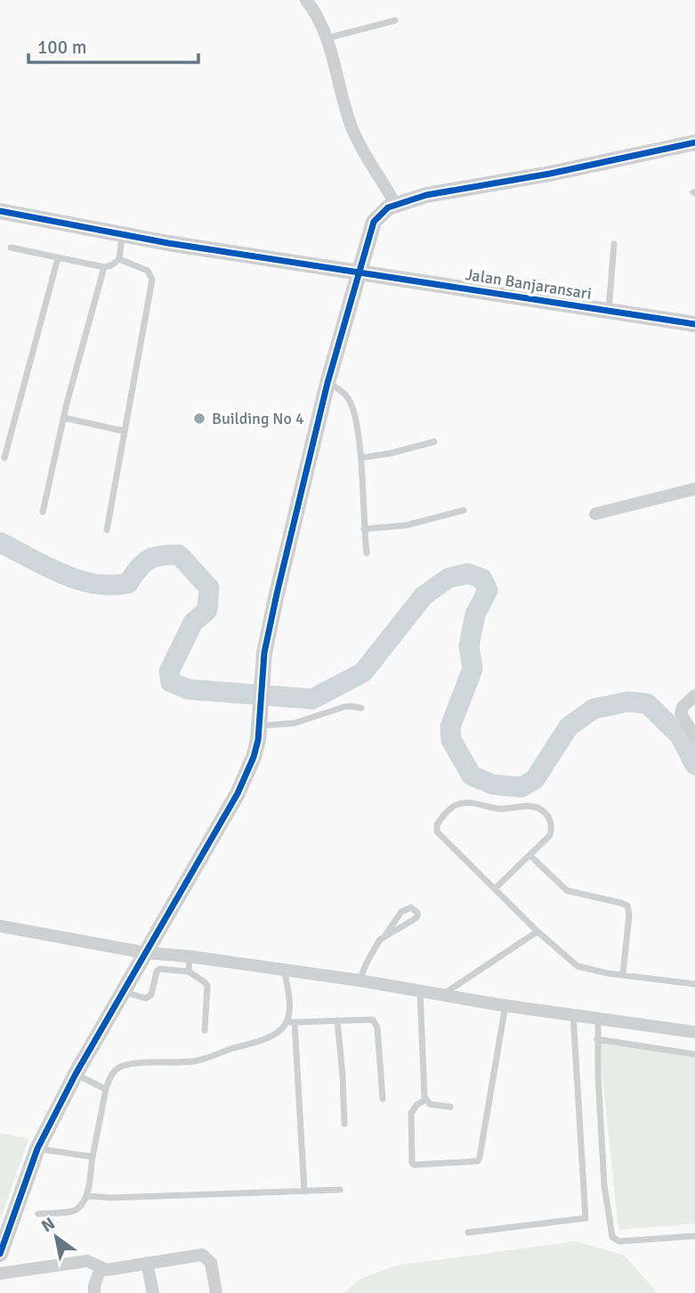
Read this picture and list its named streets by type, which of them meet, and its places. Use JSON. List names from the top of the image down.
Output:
{
  "streets": {
    "street": ["Jalan Banjaransari"]
  },
  "places": ["Building No 4"],
  "scale_bar": "100 m",
  "north": "top left"
}
